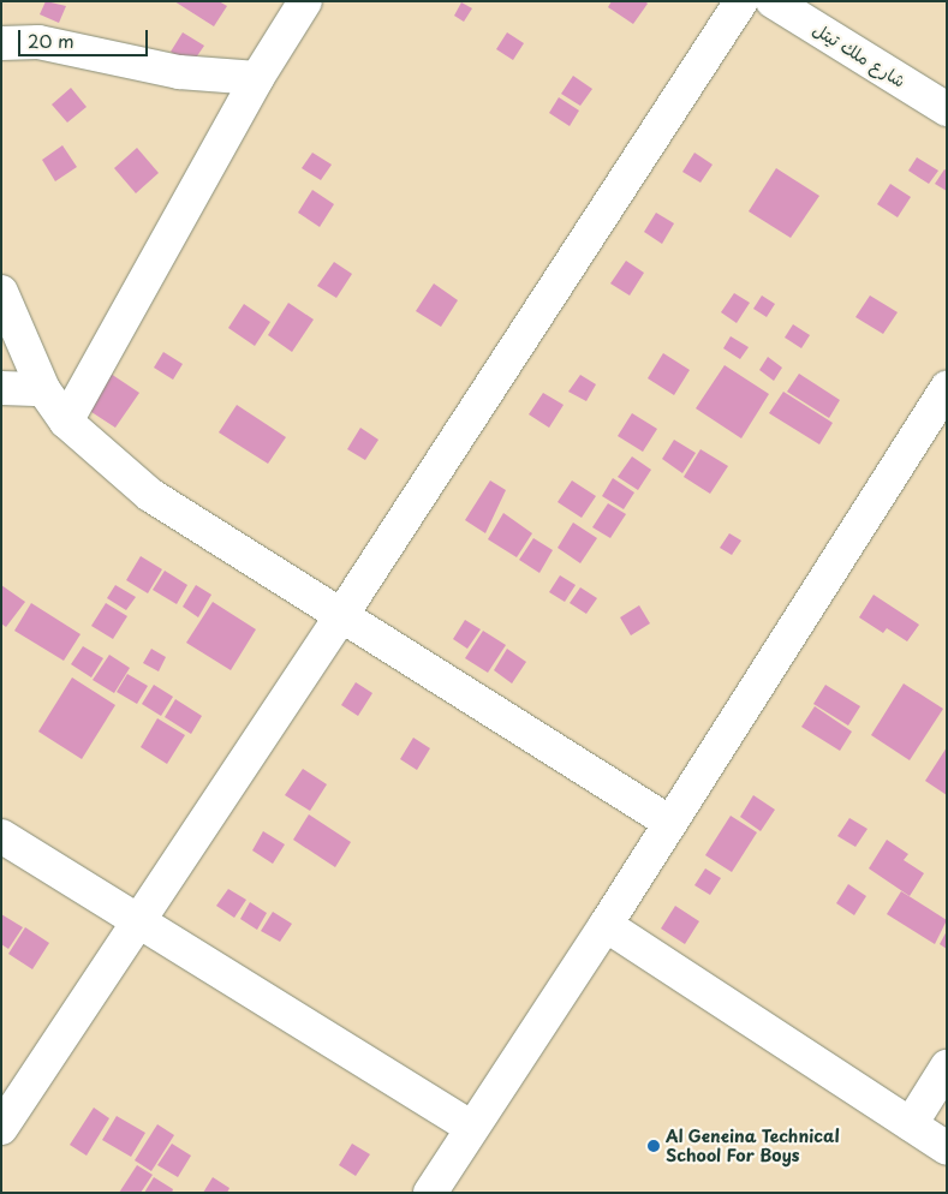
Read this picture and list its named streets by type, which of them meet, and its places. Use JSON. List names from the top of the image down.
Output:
{
  "streets": {
    "street": ["شارع ملك تيتل"]
  },
  "places": ["Al Geneina Technical School For Boys"],
  "scale_bar": "20 m"
}
